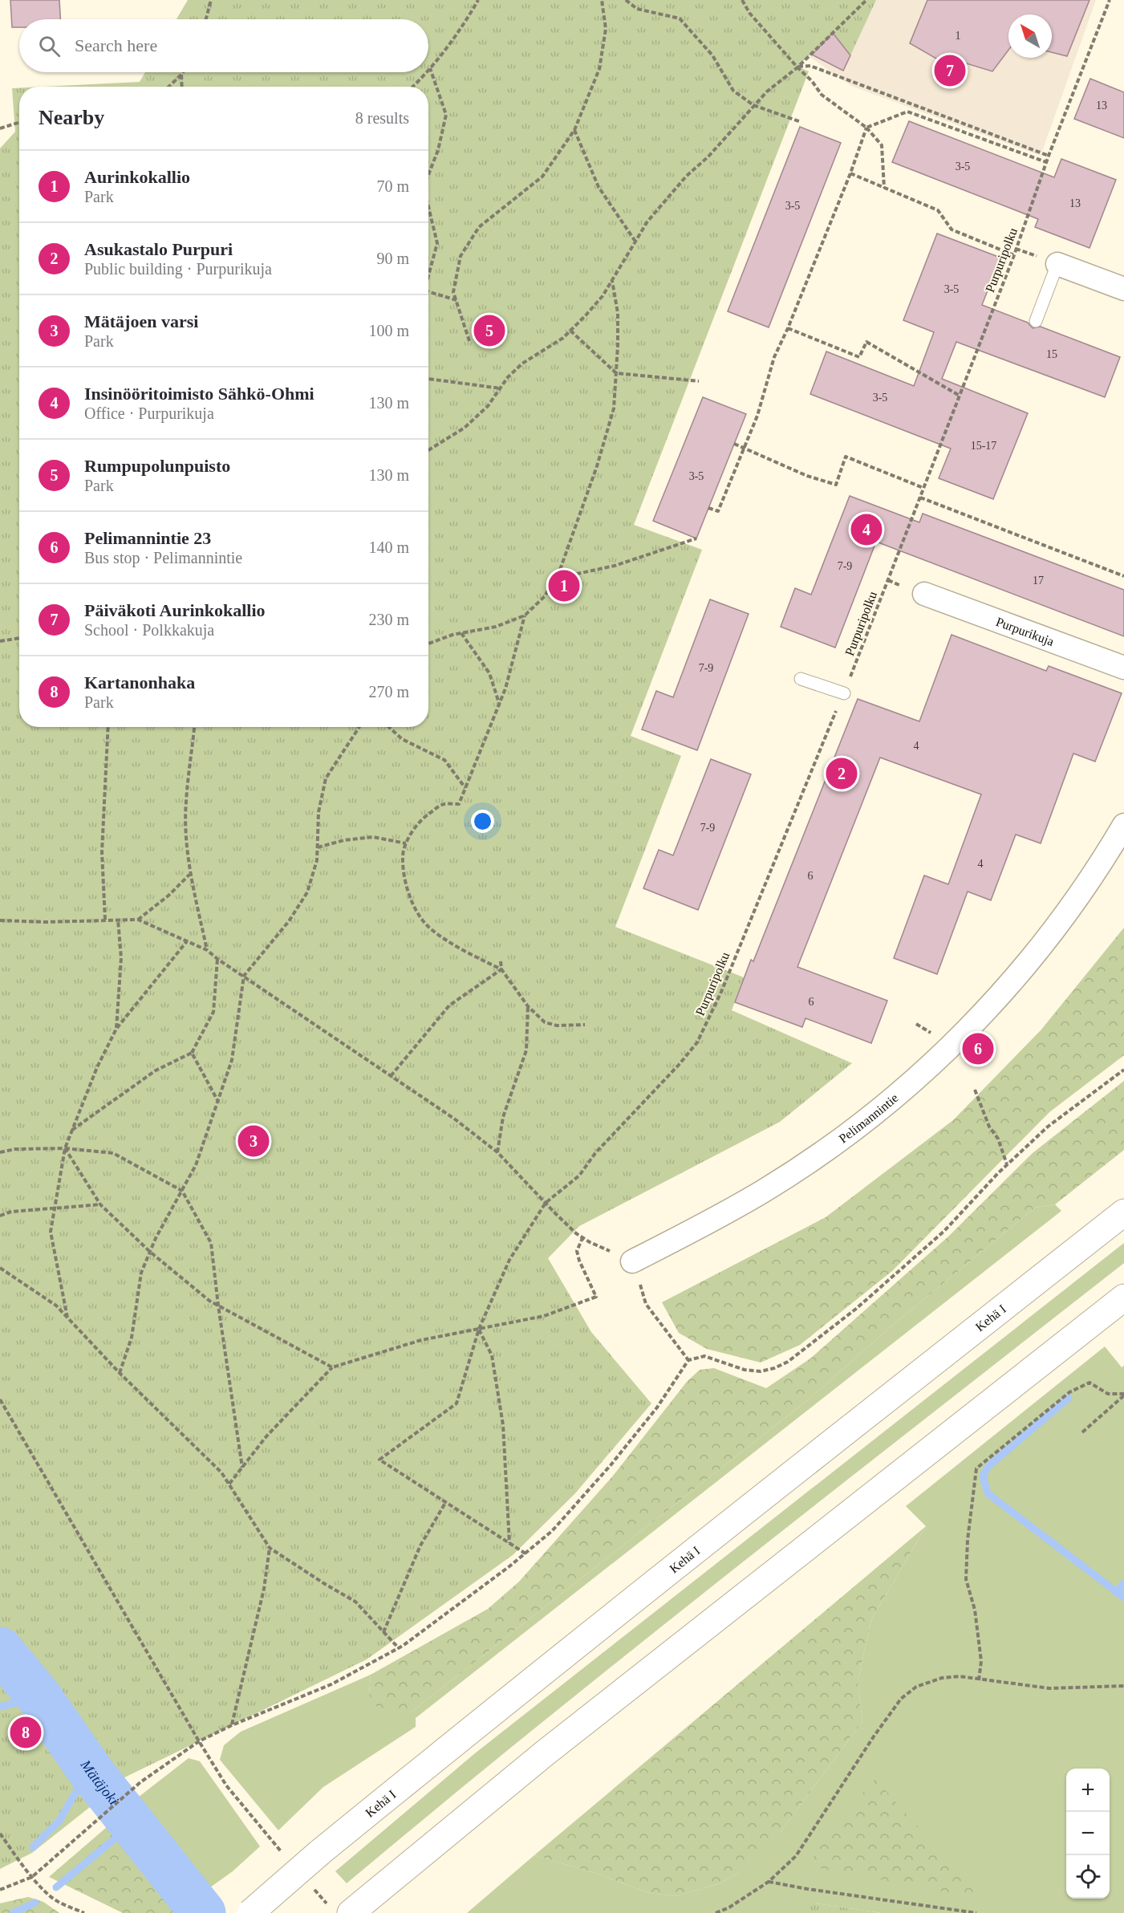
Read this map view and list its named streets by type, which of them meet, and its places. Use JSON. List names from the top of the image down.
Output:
{
  "streets": {
    "highway": ["Kehä I"],
    "street": ["Purpurikuja", "Pelimannintie"],
    "path": ["Purpuripolku"]
  },
  "water": ["Mätäjoki"],
  "house_numbers": [
    "1",
    "13",
    "3-5",
    "13",
    "3-5",
    "3-5",
    "15",
    "3-5",
    "15-17",
    "3-5",
    "7-9",
    "17",
    "7-9",
    "4",
    "7-9",
    "4",
    "6",
    "6"
  ],
  "north": "top left",
  "page": {
    "search": "Search here",
    "pins": [
      "7",
      "5",
      "4",
      "1",
      "2",
      "6",
      "3",
      "8"
    ],
    "heading": ["Nearby", "8 results"],
    "list": [
      {
        "mark": "1",
        "name": "Aurinkokallio",
        "note": "Park",
        "value": "70 m"
      },
      {
        "mark": "2",
        "name": "Asukastalo Purpuri",
        "note": "Public building · Purpurikuja",
        "value": "90 m"
      },
      {
        "mark": "3",
        "name": "Mätäjoen varsi",
        "note": "Park",
        "value": "100 m"
      },
      {
        "mark": "4",
        "name": "Insinööritoimisto Sähkö-Ohmi",
        "note": "Office · Purpurikuja",
        "value": "130 m"
      },
      {
        "mark": "5",
        "name": "Rumpupolunpuisto",
        "note": "Park",
        "value": "130 m"
      },
      {
        "mark": "6",
        "name": "Pelimannintie 23",
        "note": "Bus stop · Pelimannintie",
        "value": "140 m"
      },
      {
        "mark": "7",
        "name": "Päiväkoti Aurinkokallio",
        "note": "School · Polkkakuja",
        "value": "230 m"
      },
      {
        "mark": "8",
        "name": "Kartanonhaka",
        "note": "Park",
        "value": "270 m"
      }
    ],
    "map_buttons": ["+", "−"]
  }
}
